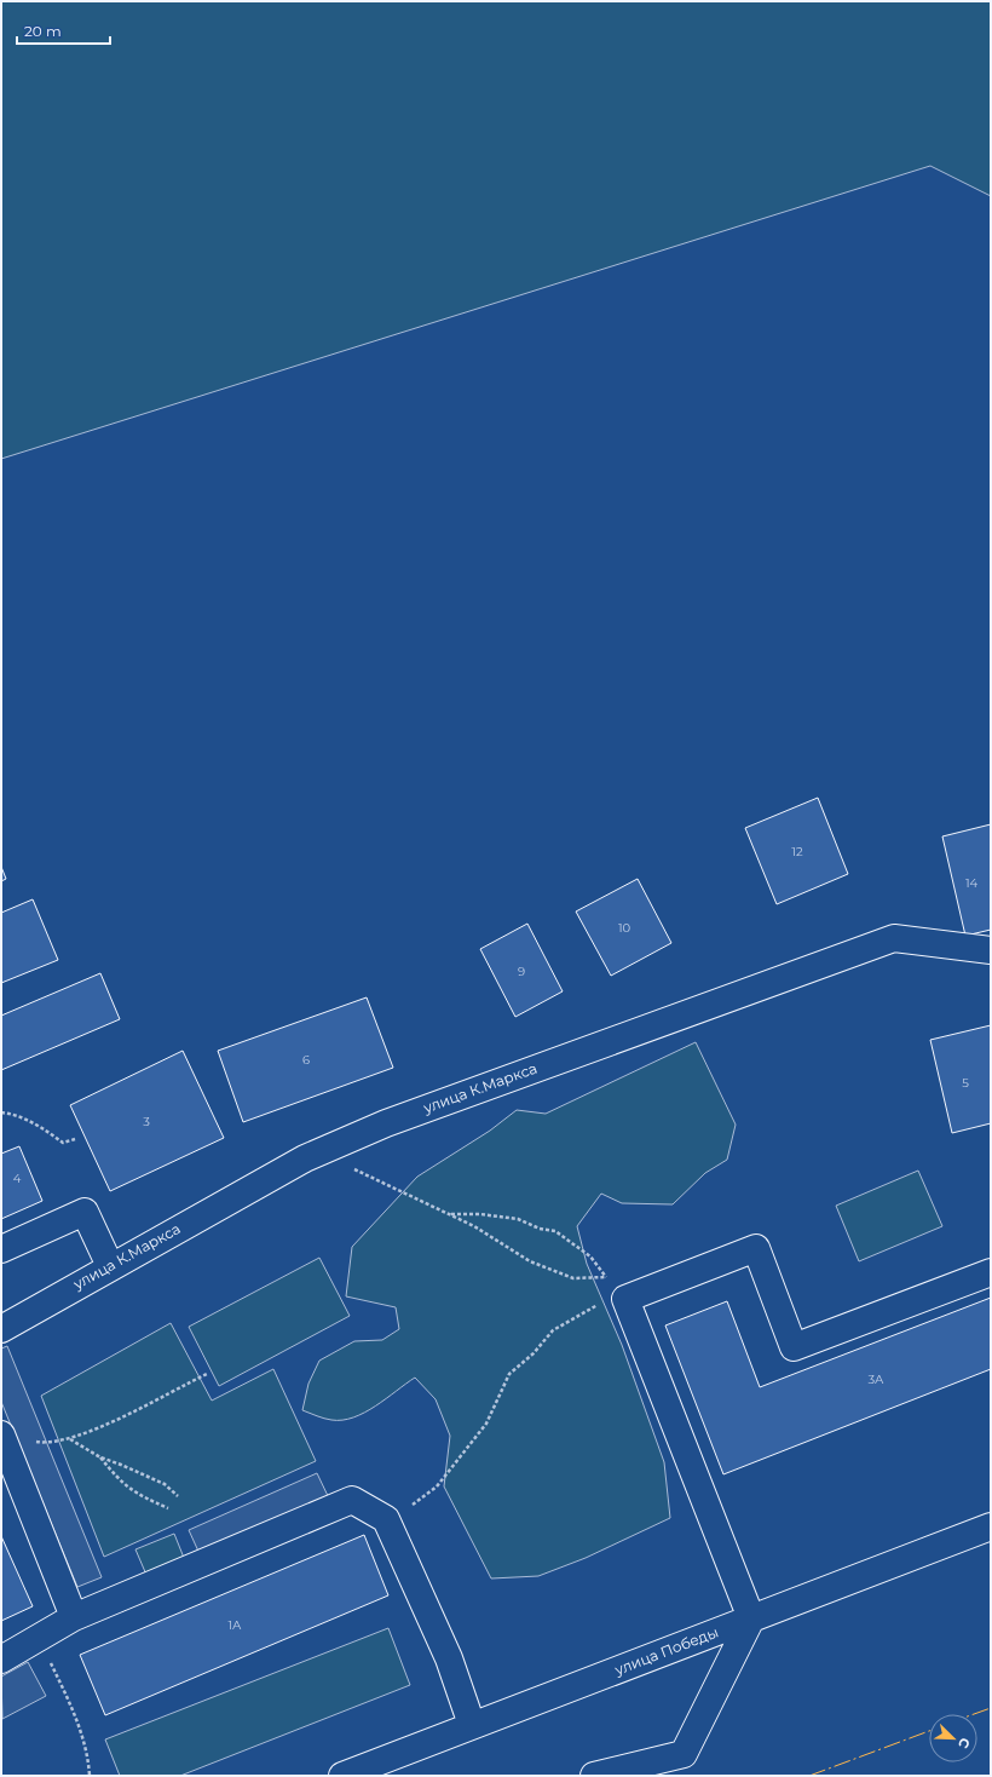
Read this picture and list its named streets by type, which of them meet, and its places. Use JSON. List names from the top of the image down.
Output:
{
  "streets": {
    "street": ["улица К.Маркса", "улица Победы"]
  },
  "house_numbers": [
    "12",
    "14",
    "10",
    "9",
    "6",
    "5",
    "3",
    "4",
    "3А",
    "1А"
  ],
  "scale_bar": "20 m",
  "north": "bottom right"
}
